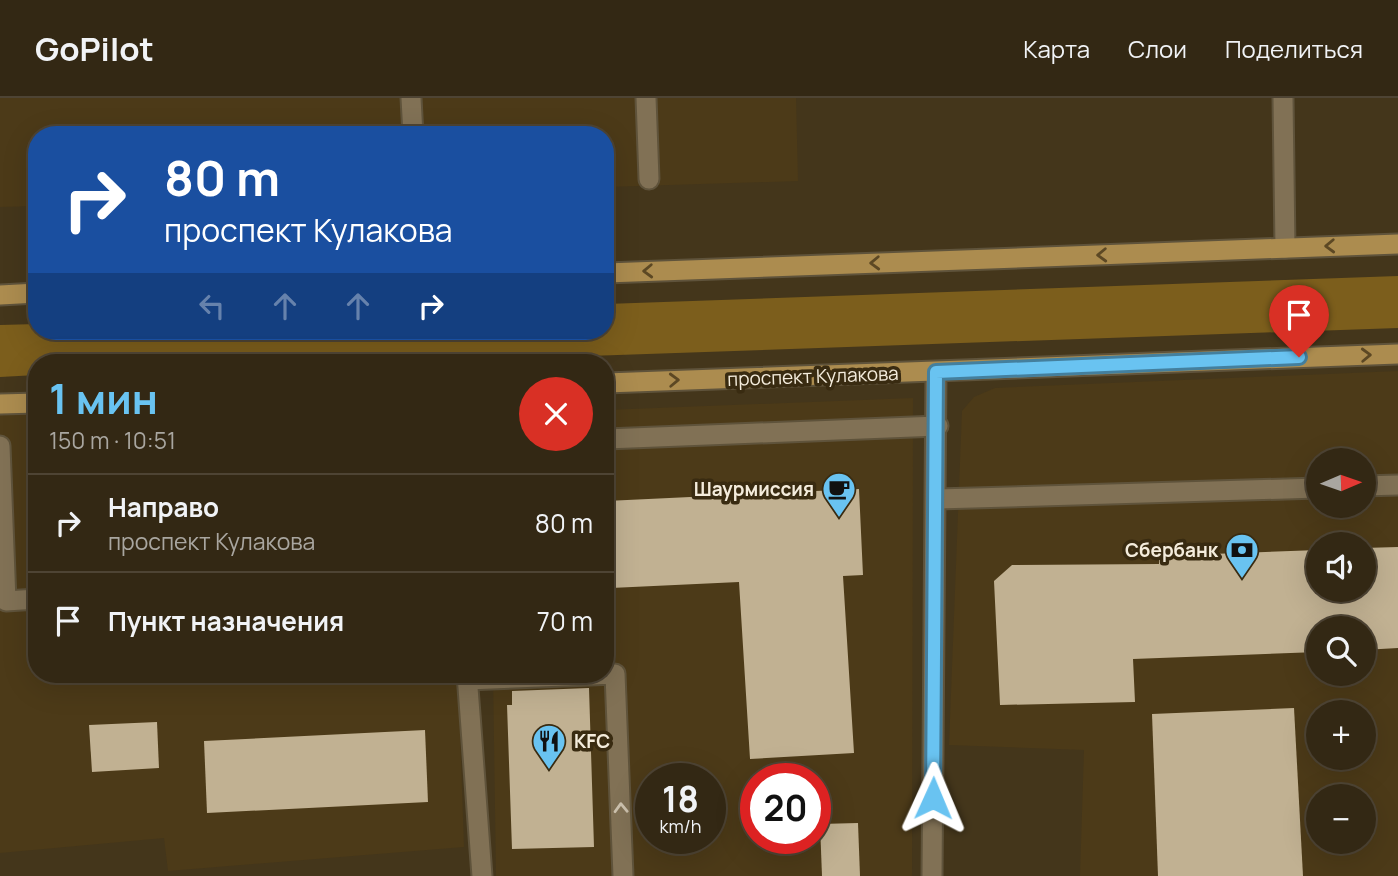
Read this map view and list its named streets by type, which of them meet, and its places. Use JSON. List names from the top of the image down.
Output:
{
  "streets": {
    "main road": ["проспект Кулакова"]
  },
  "places": {
    "cafe": ["Шаурмиссия"],
    "bank": ["Сбербанк"],
    "restaurant": ["KFC"]
  },
  "north": "right",
  "page": {
    "header": "GoPilot",
    "nav": ["Карта", "Слои", "Поделиться"],
    "turn": ["80 m", "проспект Кулакова"],
    "heading": ["1 мин", "150 m · 10:51"],
    "map_buttons": ["+", "−"],
    "list": [
      {
        "name": "Направо",
        "note": "проспект Кулакова",
        "value": "80 m"
      },
      {
        "name": "Пункт назначения",
        "value": "70 m"
      }
    ],
    "speed": "18 km/h",
    "limit": "20"
  }
}
